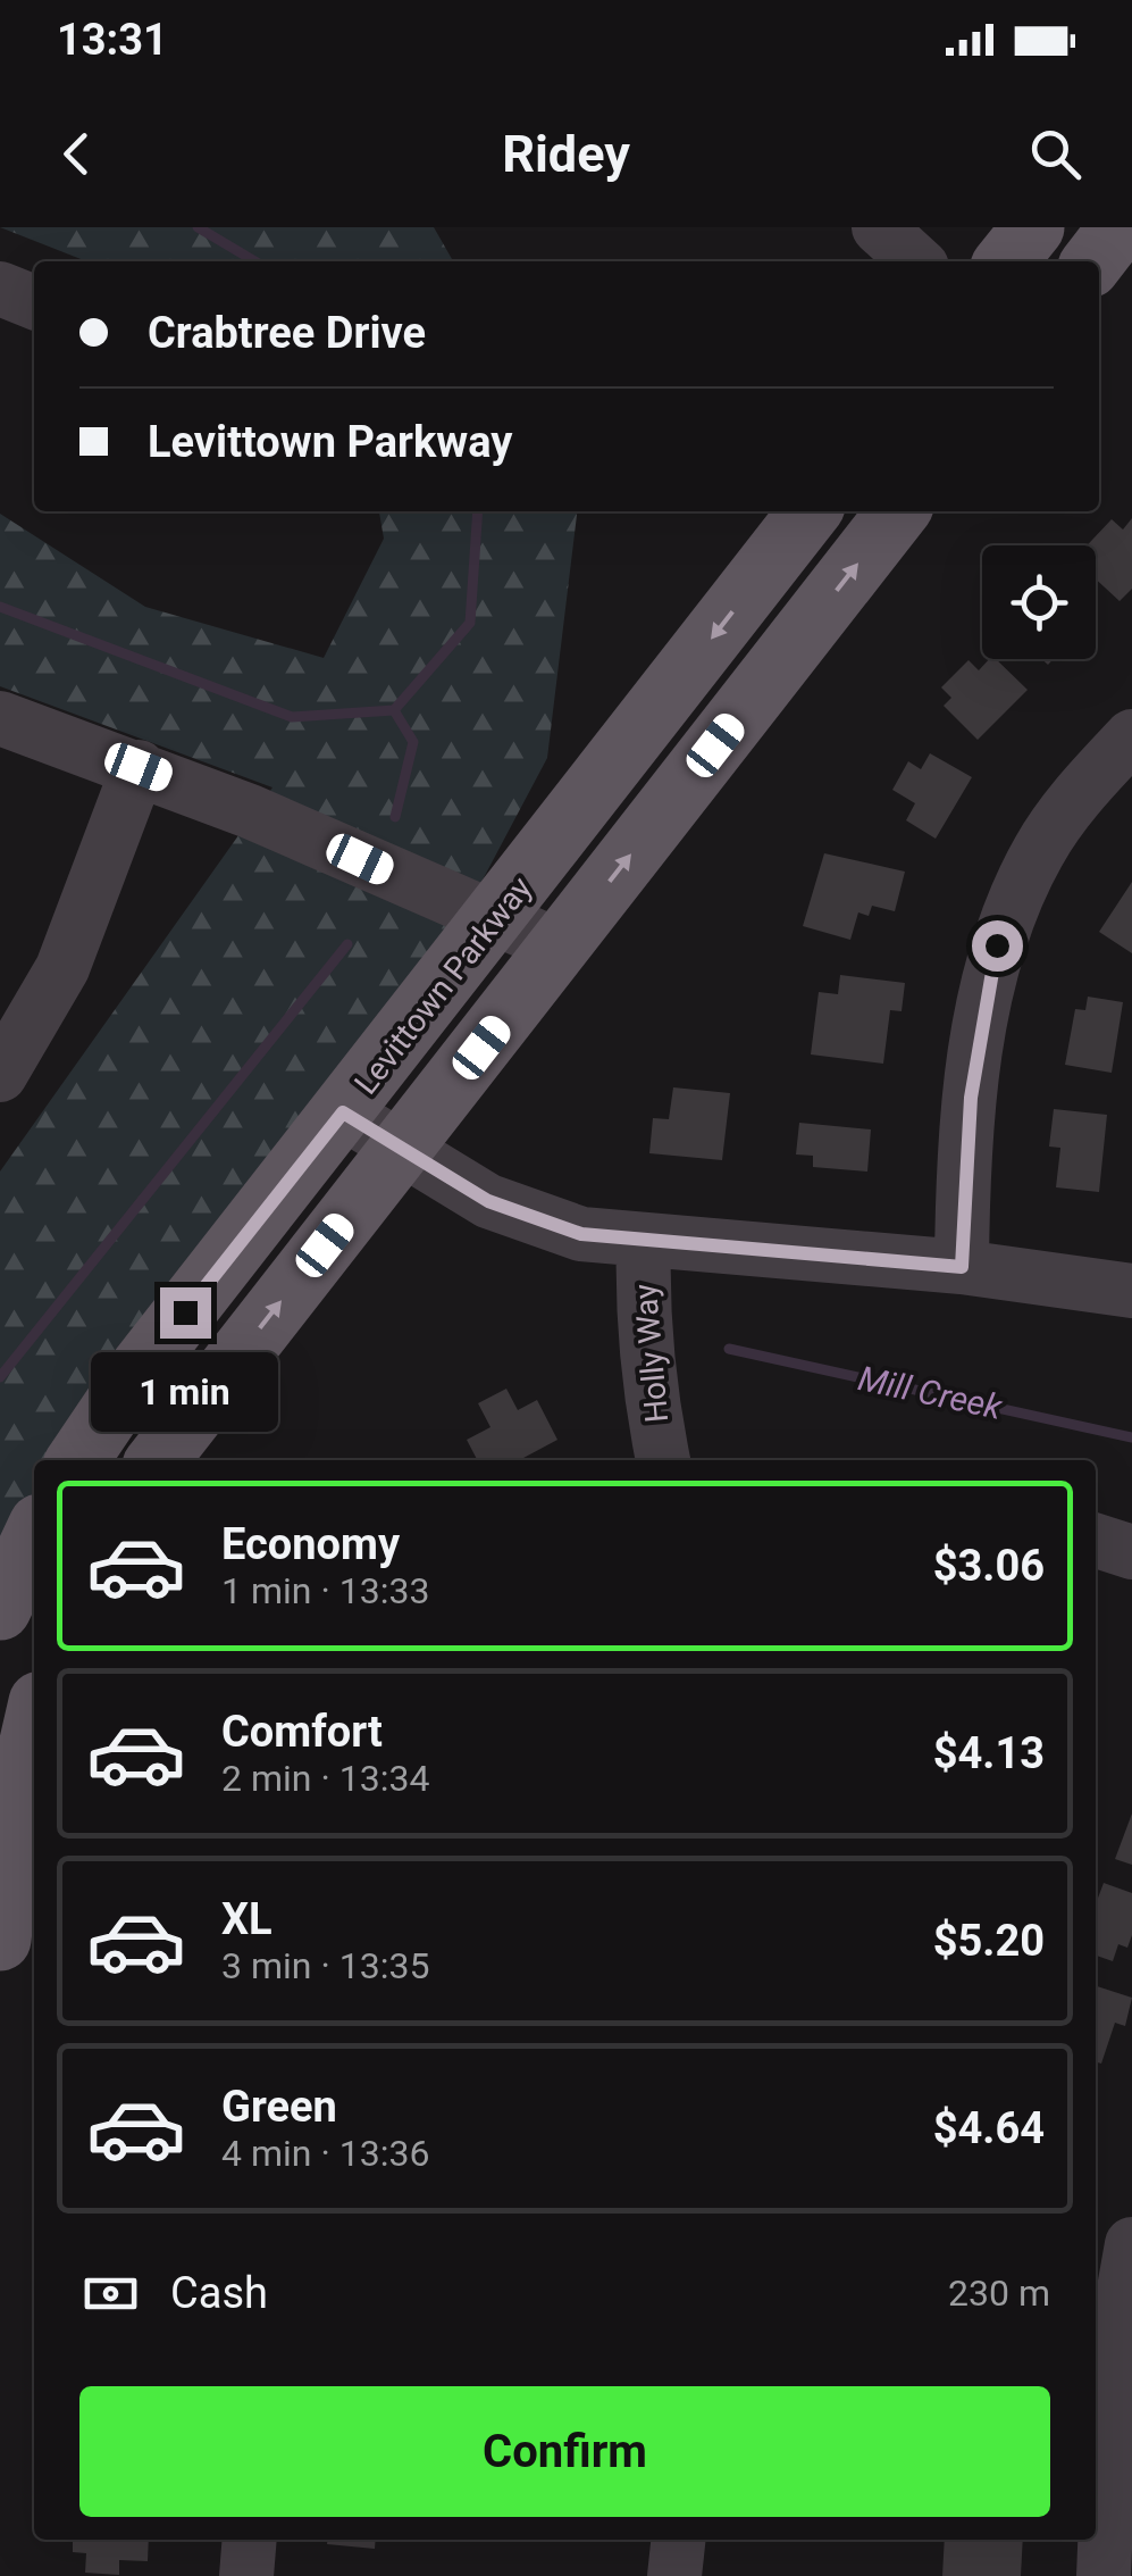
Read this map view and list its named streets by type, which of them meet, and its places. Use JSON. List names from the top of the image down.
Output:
{
  "streets": {
    "main road": ["Levittown Parkway"],
    "street": ["Holly Way"]
  },
  "water": ["Mill Creek"],
  "page": {
    "status": "13:31",
    "header": "Ridey",
    "banner": ["Crabtree Drive", "Levittown Parkway"],
    "bubble": "1 min",
    "list": [
      {
        "name": "Economy",
        "note": "1 min · 13:33",
        "value": "$3.06"
      },
      {
        "name": "Comfort",
        "note": "2 min · 13:34",
        "value": "$4.13"
      },
      {
        "name": "XL",
        "note": "3 min · 13:35",
        "value": "$5.20"
      },
      {
        "name": "Green",
        "note": "4 min · 13:36",
        "value": "$4.64"
      }
    ],
    "pay": ["Cash", "230 m"],
    "buttons": "Confirm"
  }
}
